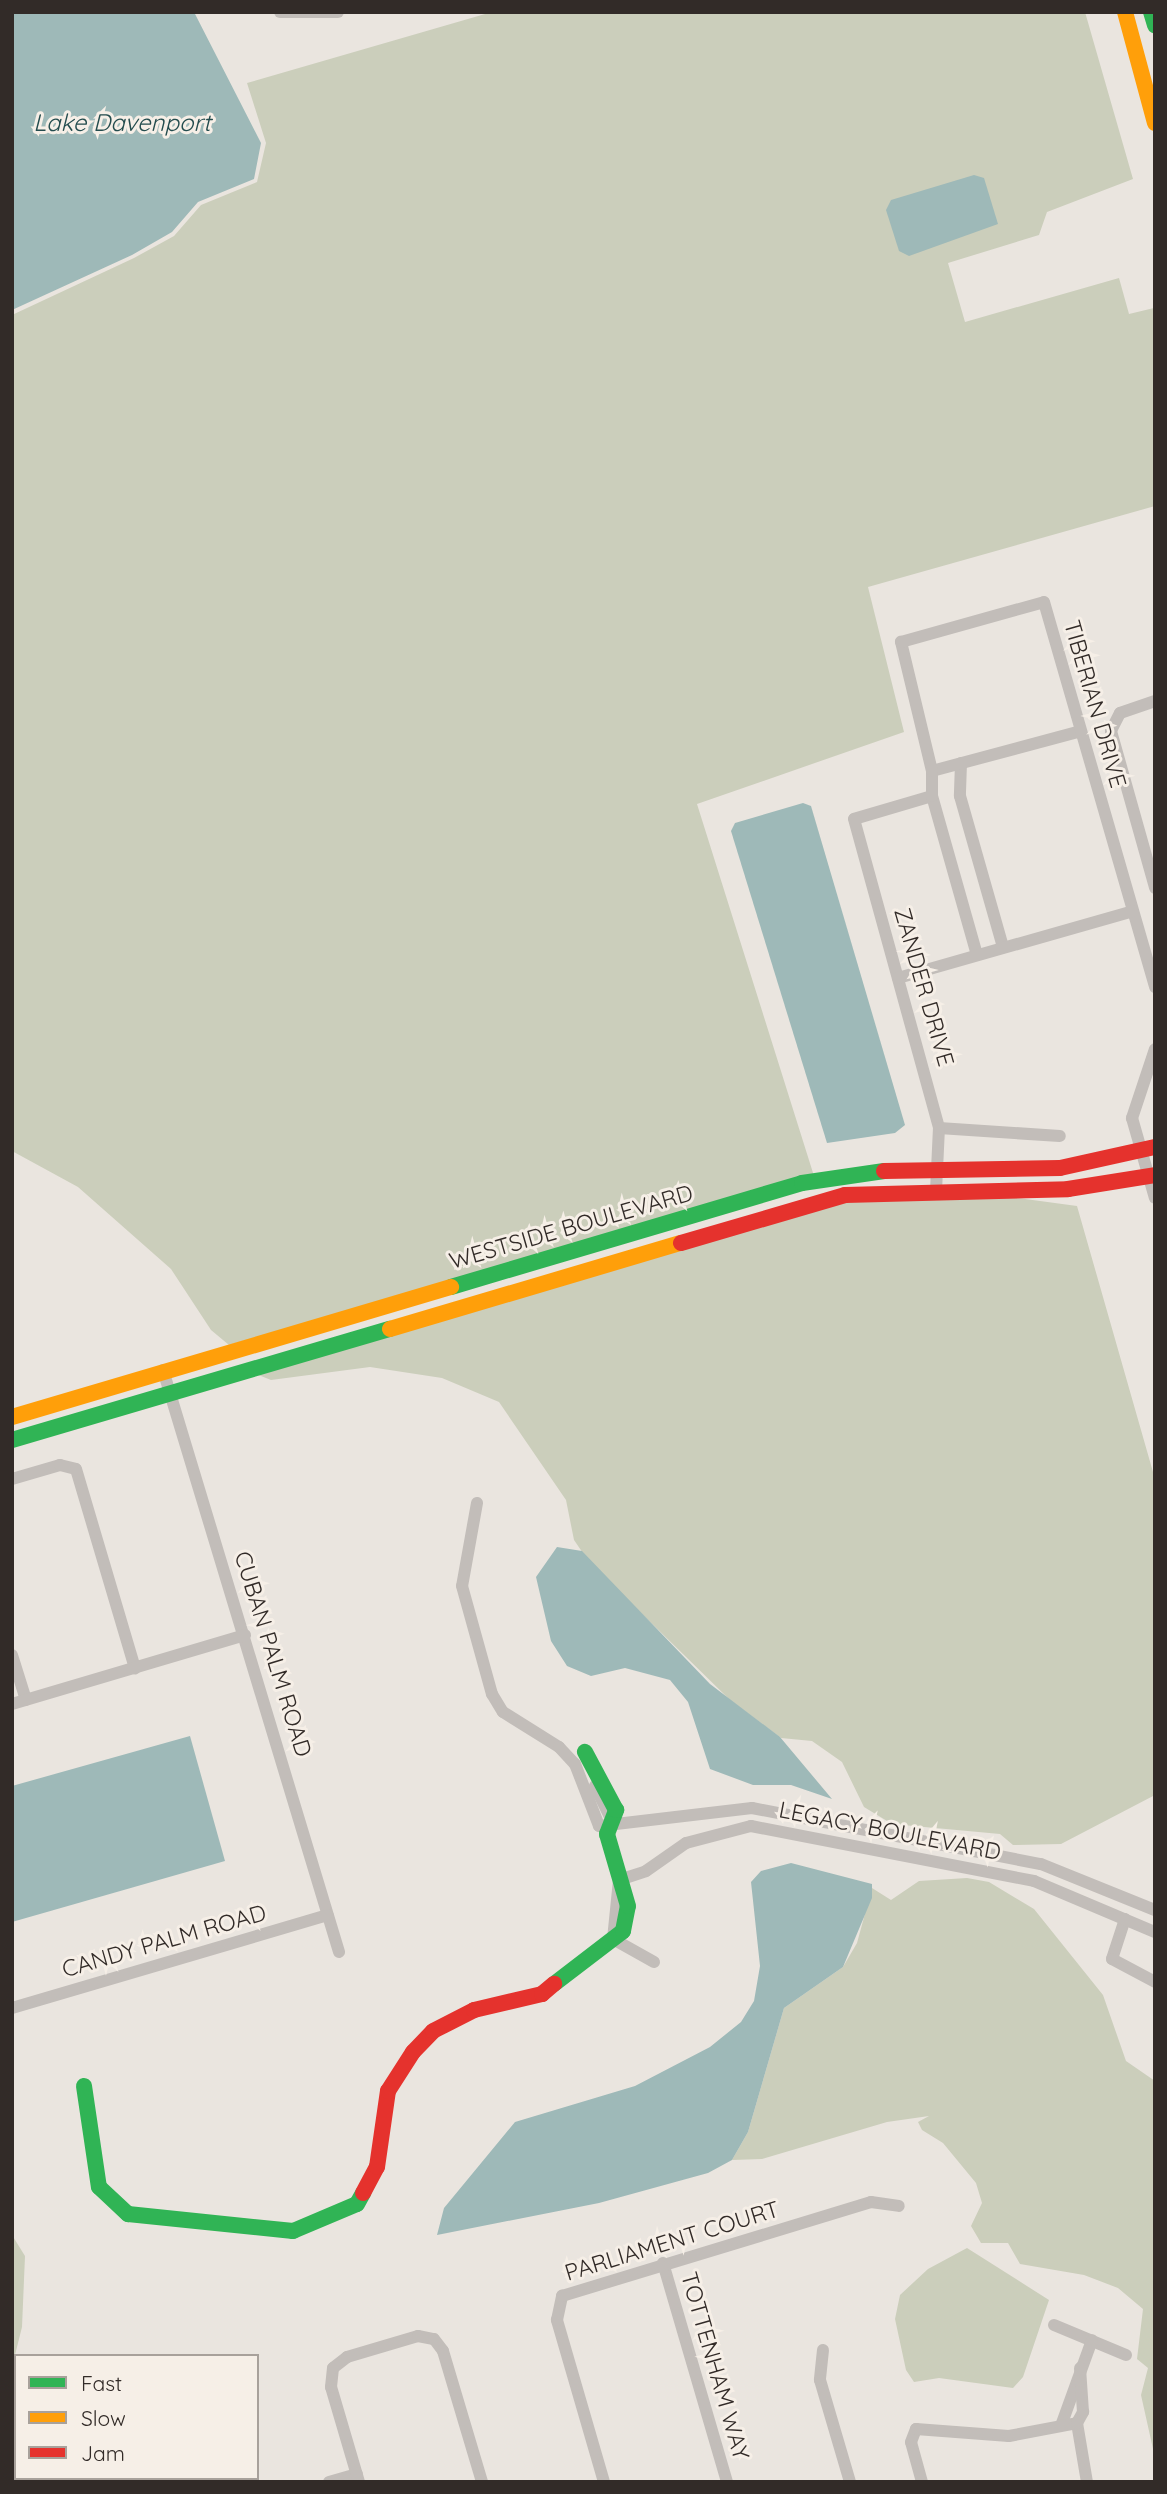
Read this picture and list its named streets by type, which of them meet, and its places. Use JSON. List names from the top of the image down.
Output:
{
  "streets": {
    "main road": ["WESTSIDE BOULEVARD"],
    "street": [
      "TIBERIAN DRIVE",
      "ZANDER DRIVE",
      "CUBAN PALM ROAD",
      "LEGACY BOULEVARD",
      "CANDY PALM ROAD",
      "PARLIAMENT COURT",
      "TOTTENHAM WAY"
    ]
  },
  "crossings": [
    ["TIBERIAN DRIVE", "ZANDER DRIVE"],
    ["ZANDER DRIVE", "WESTSIDE BOULEVARD"],
    ["WESTSIDE BOULEVARD", "CUBAN PALM ROAD"],
    ["CUBAN PALM ROAD", "CANDY PALM ROAD"],
    ["PARLIAMENT COURT", "TOTTENHAM WAY"]
  ],
  "water": ["Lake Davenport"],
  "legend": ["Fast", "Slow", "Jam"]
}
